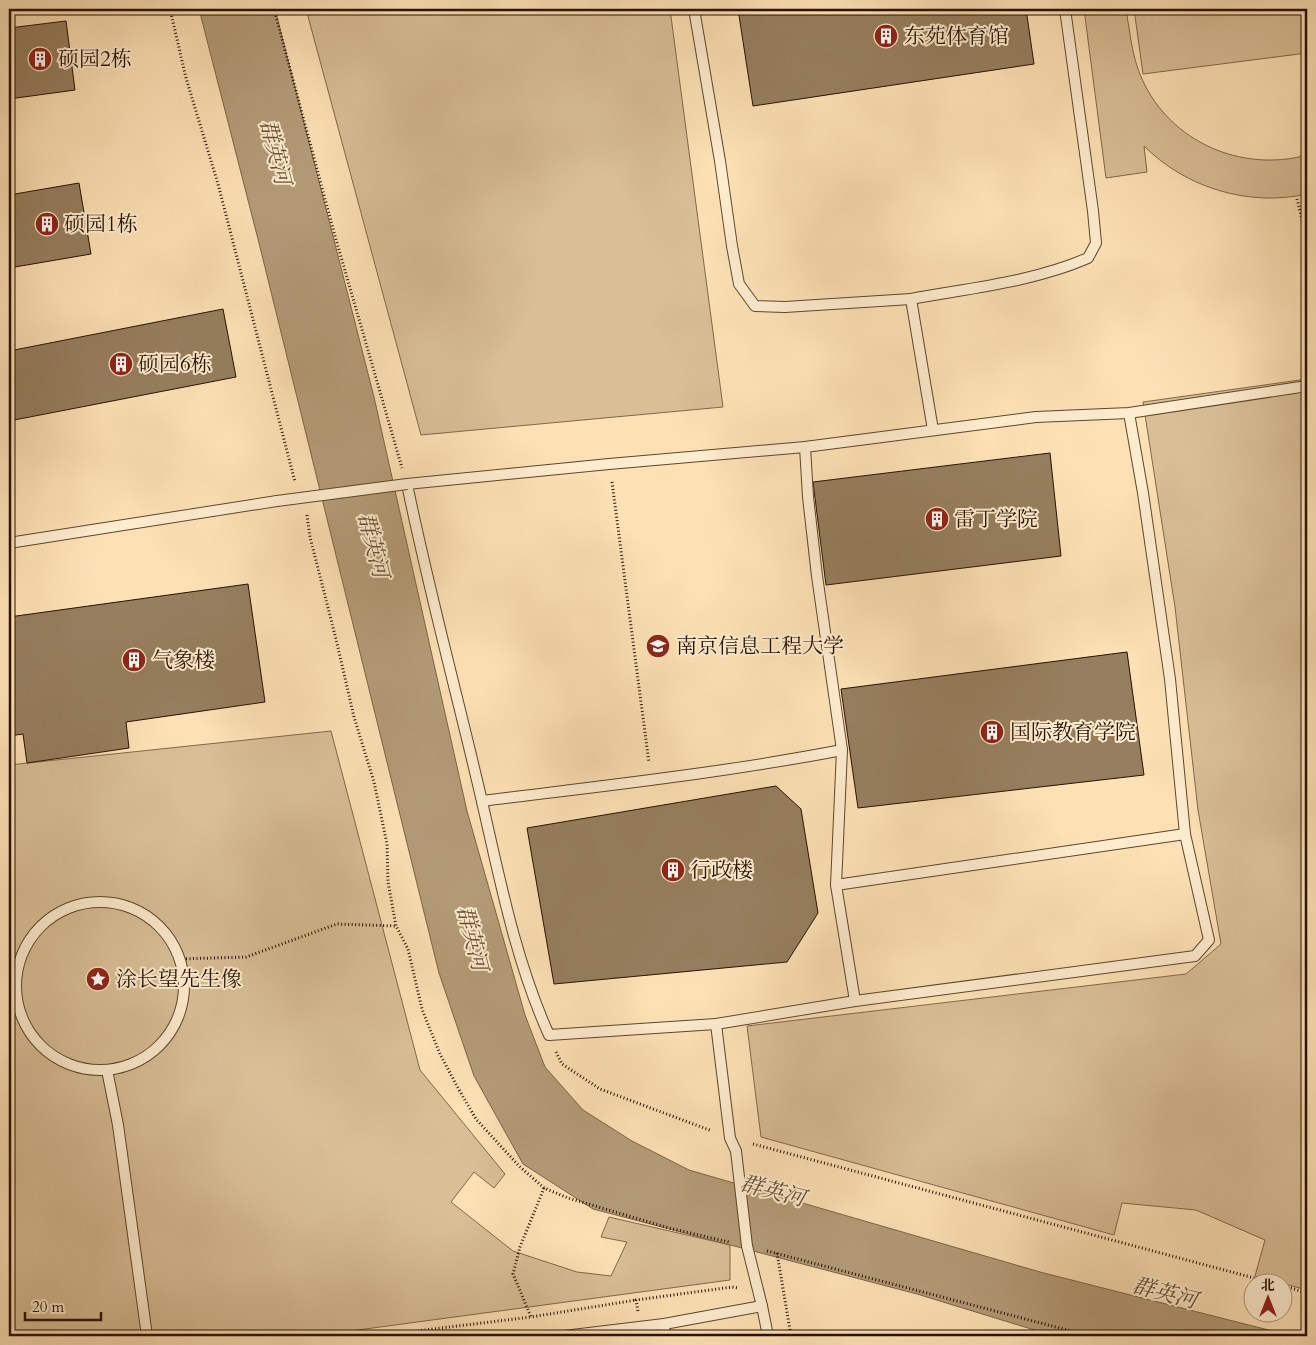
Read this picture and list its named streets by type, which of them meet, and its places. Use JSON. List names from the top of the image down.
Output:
{
  "water": ["群英河"],
  "places": {
    "building": [
      "东苑体育馆",
      "硕园2栋",
      "硕园1栋",
      "硕园6栋",
      "雷丁学院",
      "气象楼",
      "国际教育学院",
      "行政楼"
    ],
    "school or university": ["南京信息工程大学"],
    "place": ["涂长望先生像"]
  },
  "scale_bar": "20 m",
  "north": "top"
}
